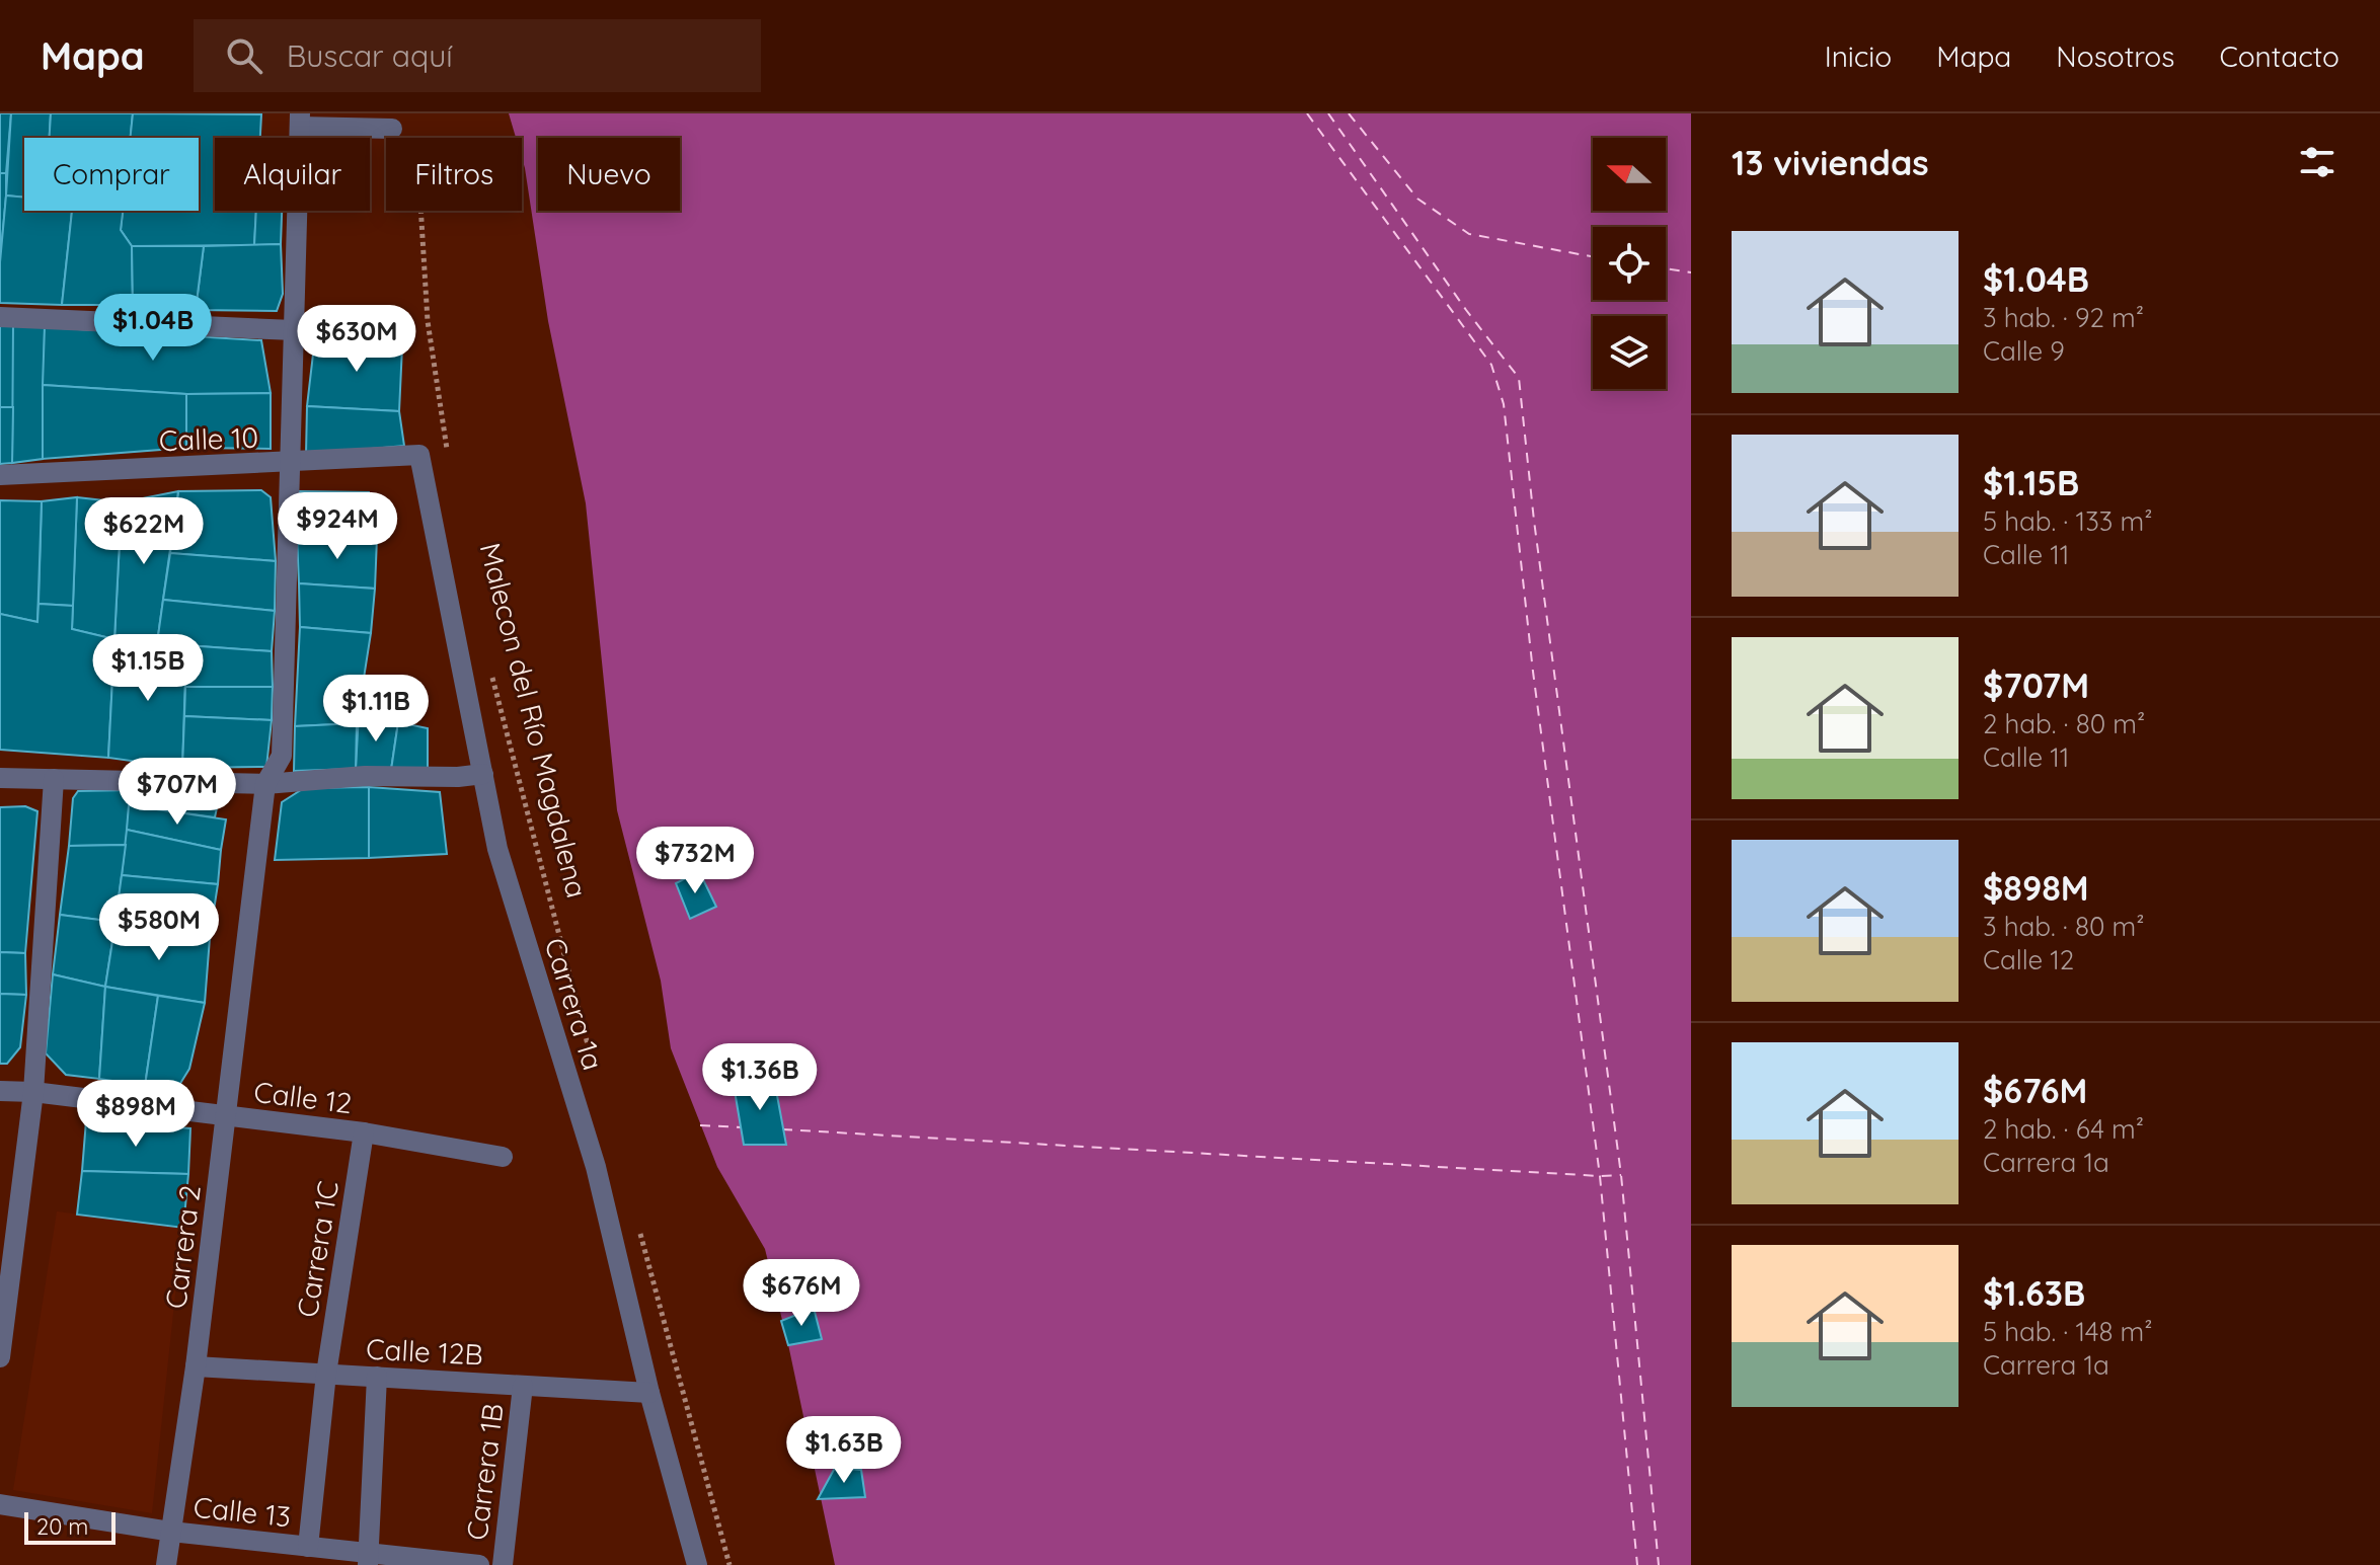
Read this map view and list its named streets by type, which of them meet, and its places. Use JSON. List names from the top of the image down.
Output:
{
  "streets": {
    "street": [
      "Calle 10",
      "Carrera 1a",
      "Calle 12",
      "Carrera 2",
      "Carrera 1C",
      "Calle 12B",
      "Carrera 1B",
      "Calle 13"
    ],
    "path": ["Malecon del Río Magdalena"]
  },
  "crossings": [
    ["Calle 10", "Carrera 1a"],
    ["Calle 10", "Carrera 2"],
    ["Carrera 1a", "Calle 12B"],
    ["Calle 12", "Carrera 2"],
    ["Calle 12", "Carrera 1C"],
    ["Carrera 2", "Calle 12B"],
    ["Carrera 2", "Calle 13"],
    ["Carrera 1C", "Calle 12B"],
    ["Carrera 1C", "Calle 13"],
    ["Calle 12B", "Carrera 1B"]
  ],
  "scale_bar": "20 m",
  "north": "left",
  "page": {
    "header": "Mapa",
    "search": "Buscar aquí",
    "nav": [
      "Inicio",
      "Mapa",
      "Nosotros",
      "Contacto"
    ],
    "heading": "13 viviendas",
    "chip": [
      "Comprar",
      "Alquilar",
      "Filtros",
      "Nuevo"
    ],
    "list": [
      {
        "name": "$1.04B",
        "note": "3 hab. · 92 m² · Calle 9"
      },
      {
        "name": "$1.15B",
        "note": "5 hab. · 133 m² · Calle 11"
      },
      {
        "name": "$707M",
        "note": "2 hab. · 80 m² · Calle 11"
      },
      {
        "name": "$898M",
        "note": "3 hab. · 80 m² · Calle 12"
      },
      {
        "name": "$676M",
        "note": "2 hab. · 64 m² · Carrera 1a"
      },
      {
        "name": "$1.63B",
        "note": "5 hab. · 148 m² · Carrera 1a"
      }
    ],
    "price": [
      "$1.04B",
      "$630M",
      "$924M",
      "$622M",
      "$1.15B",
      "$1.11B",
      "$707M",
      "$732M",
      "$580M",
      "$1.36B",
      "$898M",
      "$676M",
      "$1.63B"
    ],
    "scale": "20 m"
  }
}
